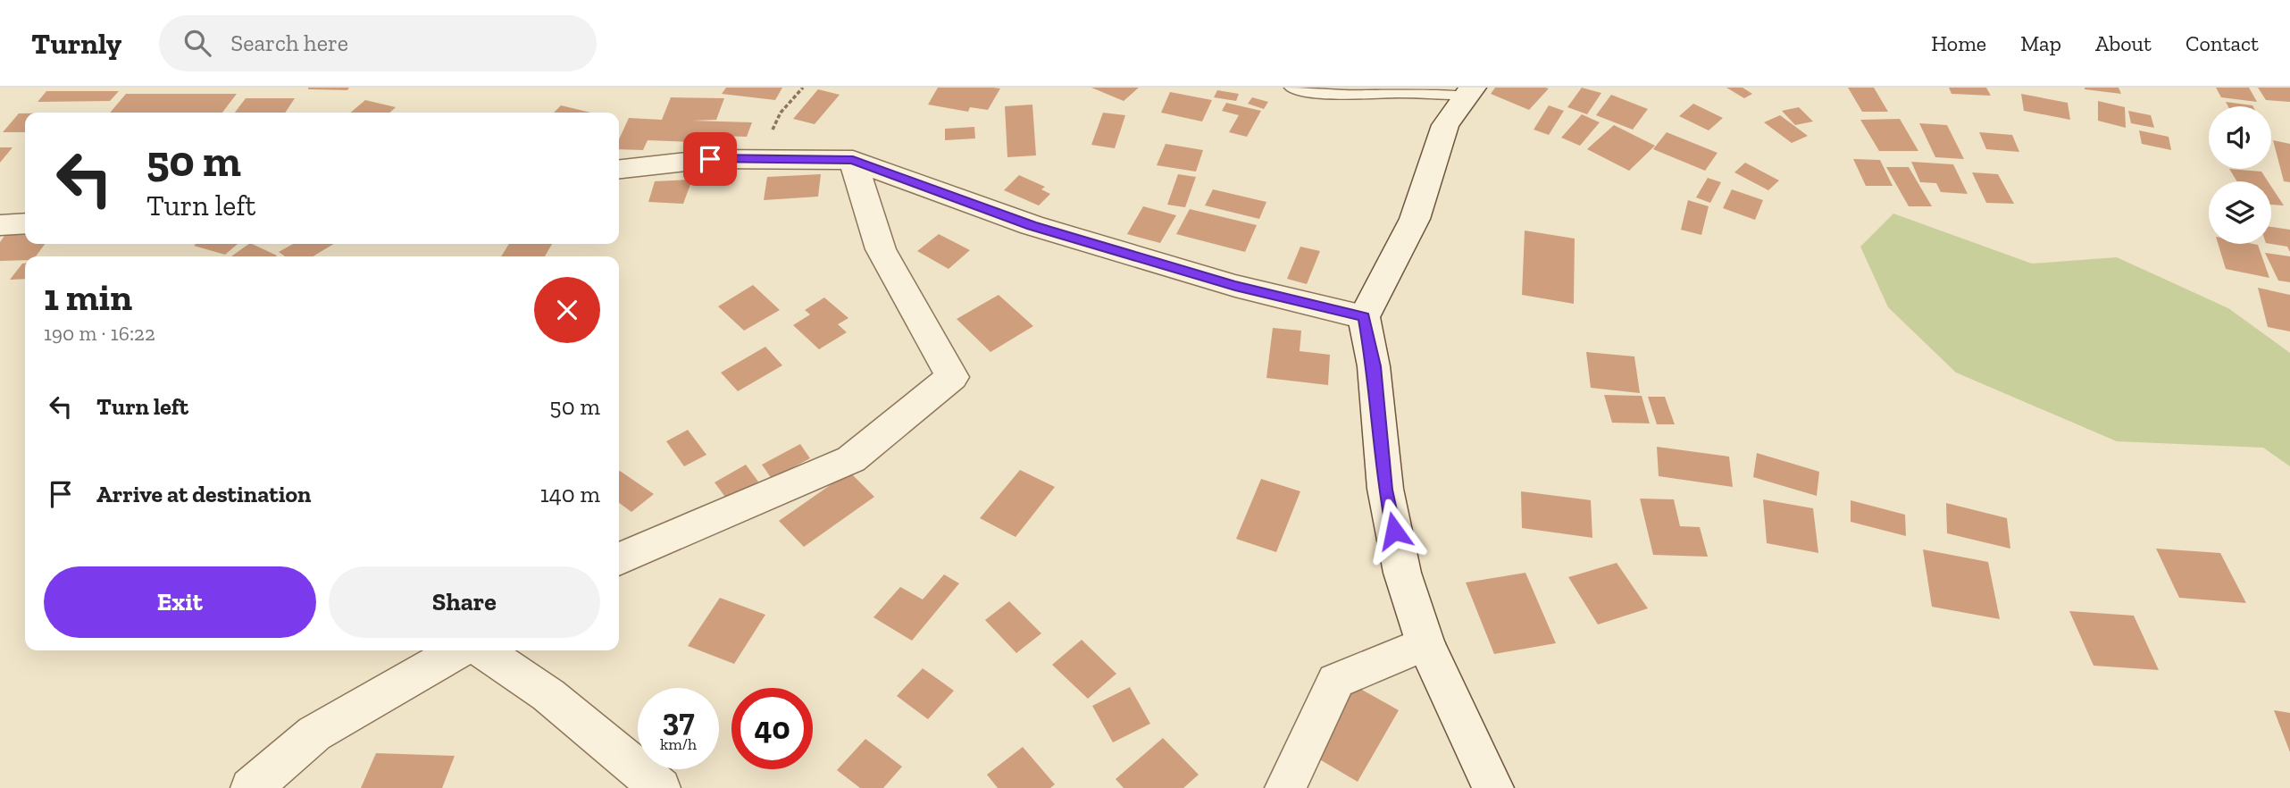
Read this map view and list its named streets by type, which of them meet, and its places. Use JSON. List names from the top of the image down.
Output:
{
  "page": {
    "header": "Turnly",
    "search": "Search here",
    "nav": [
      "Home",
      "Map",
      "About",
      "Contact"
    ],
    "turn": ["50 m", "Turn left"],
    "heading": ["1 min", "190 m · 16:22"],
    "list": [
      {
        "name": "Turn left",
        "value": "50 m"
      },
      {
        "name": "Arrive at destination",
        "value": "140 m"
      }
    ],
    "buttons": ["Exit", "Share"],
    "speed": "37 km/h",
    "limit": "40"
  }
}
